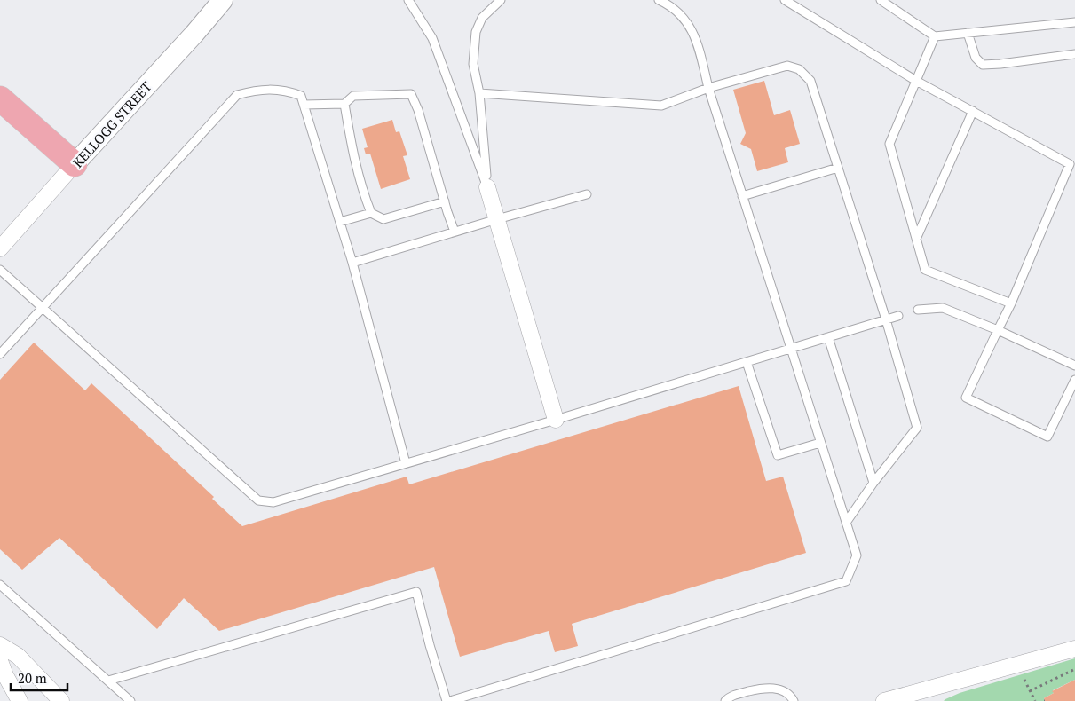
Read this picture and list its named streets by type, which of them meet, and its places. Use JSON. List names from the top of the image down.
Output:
{
  "streets": {
    "street": ["KELLOGG STREET"]
  },
  "scale_bar": "20 m"
}
